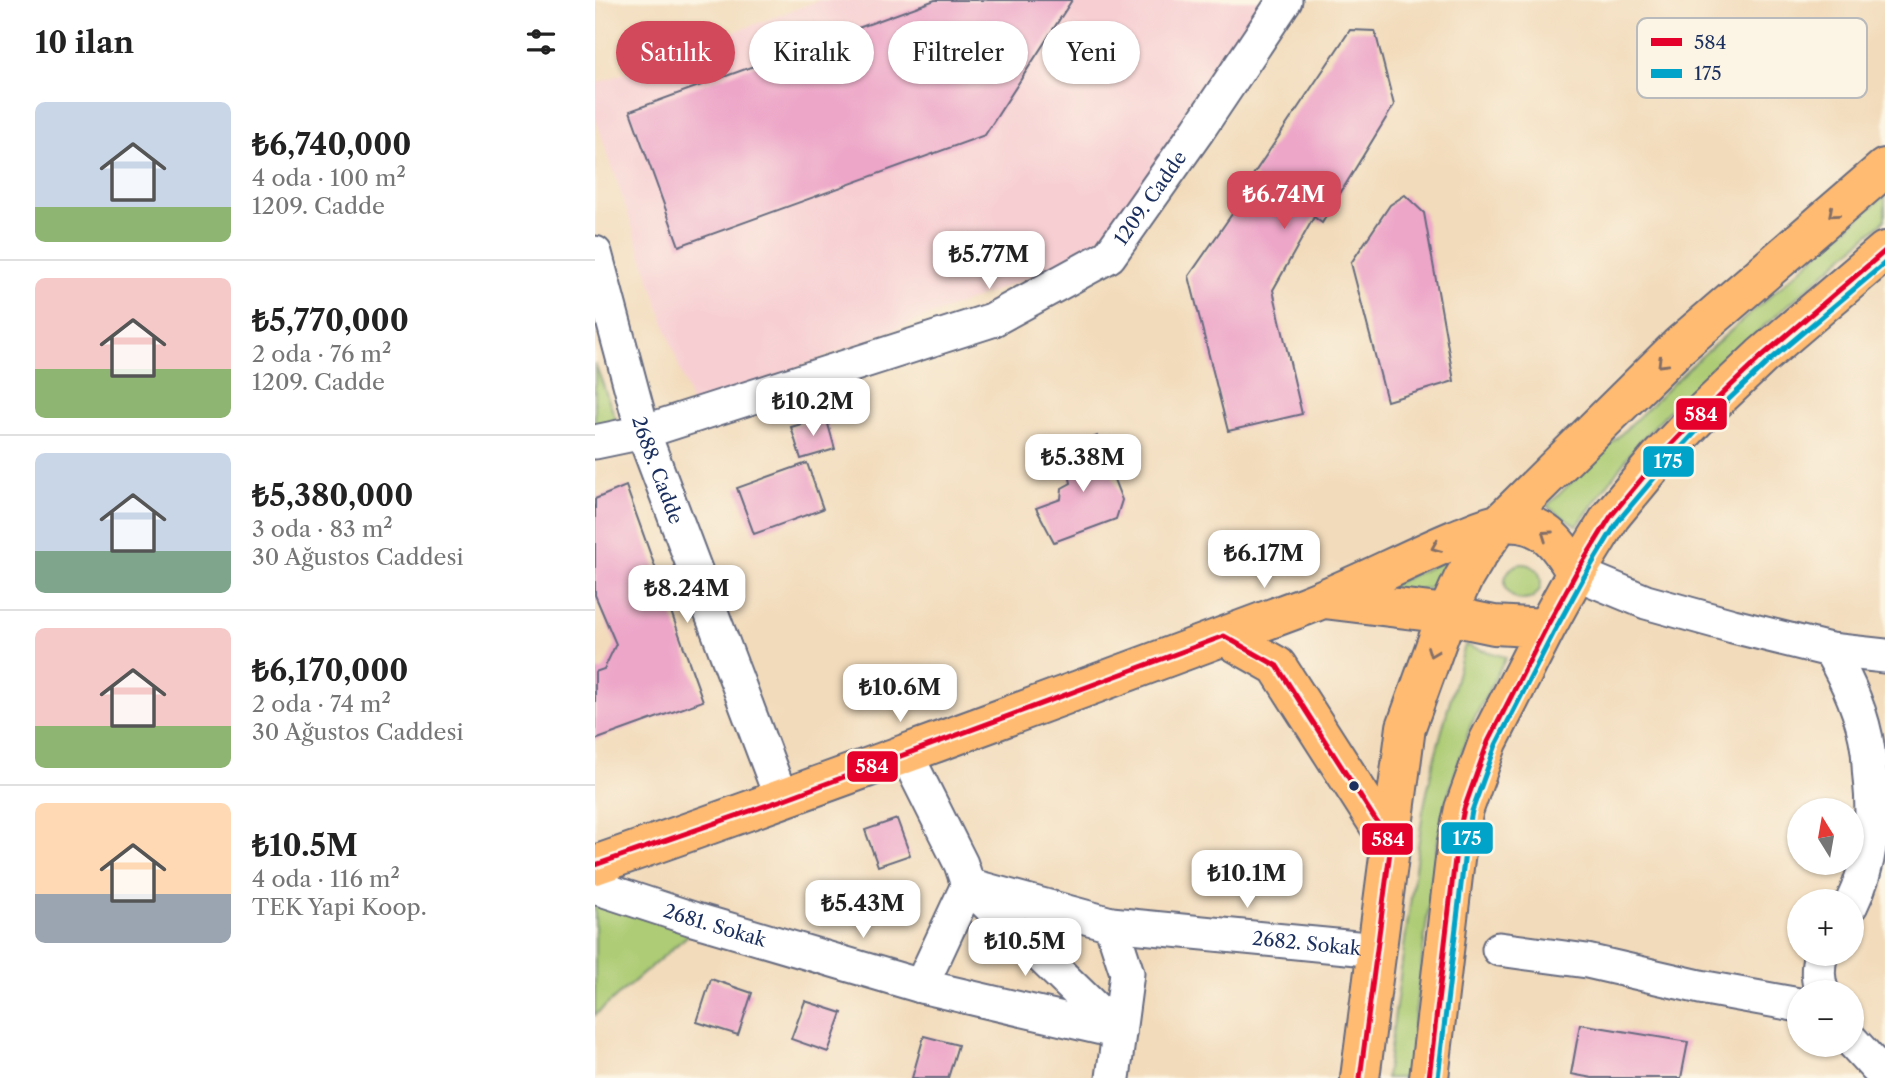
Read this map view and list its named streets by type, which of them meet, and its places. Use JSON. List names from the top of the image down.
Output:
{
  "streets": {
    "street": [
      "1209. Cadde",
      "2688. Cadde",
      "2681. Sokak",
      "2682. Sokak"
    ]
  },
  "crossings": [
    ["1209. Cadde", "2688. Cadde"]
  ],
  "lines": ["transit line 584", "transit line 175"],
  "legend": ["584", "175"],
  "north": "top",
  "page": {
    "heading": "10 ilan",
    "chip": [
      "Satılık",
      "Kiralık",
      "Filtreler",
      "Yeni"
    ],
    "list": [
      {
        "name": "₺6,740,000",
        "note": "4 oda · 100 m² · 1209. Cadde"
      },
      {
        "name": "₺5,770,000",
        "note": "2 oda · 76 m² · 1209. Cadde"
      },
      {
        "name": "₺5,380,000",
        "note": "3 oda · 83 m² · 30 Ağustos Caddesi"
      },
      {
        "name": "₺6,170,000",
        "note": "2 oda · 74 m² · 30 Ağustos Caddesi"
      },
      {
        "name": "₺10.5M",
        "note": "4 oda · 116 m² · TEK Yapi Koop."
      }
    ],
    "price": [
      "₺6.74M",
      "₺5.77M",
      "₺10.2M",
      "₺5.38M",
      "₺6.17M",
      "₺8.24M",
      "₺10.6M",
      "₺10.1M",
      "₺5.43M",
      "₺10.5M"
    ],
    "map_buttons": ["+", "−"]
  }
}
